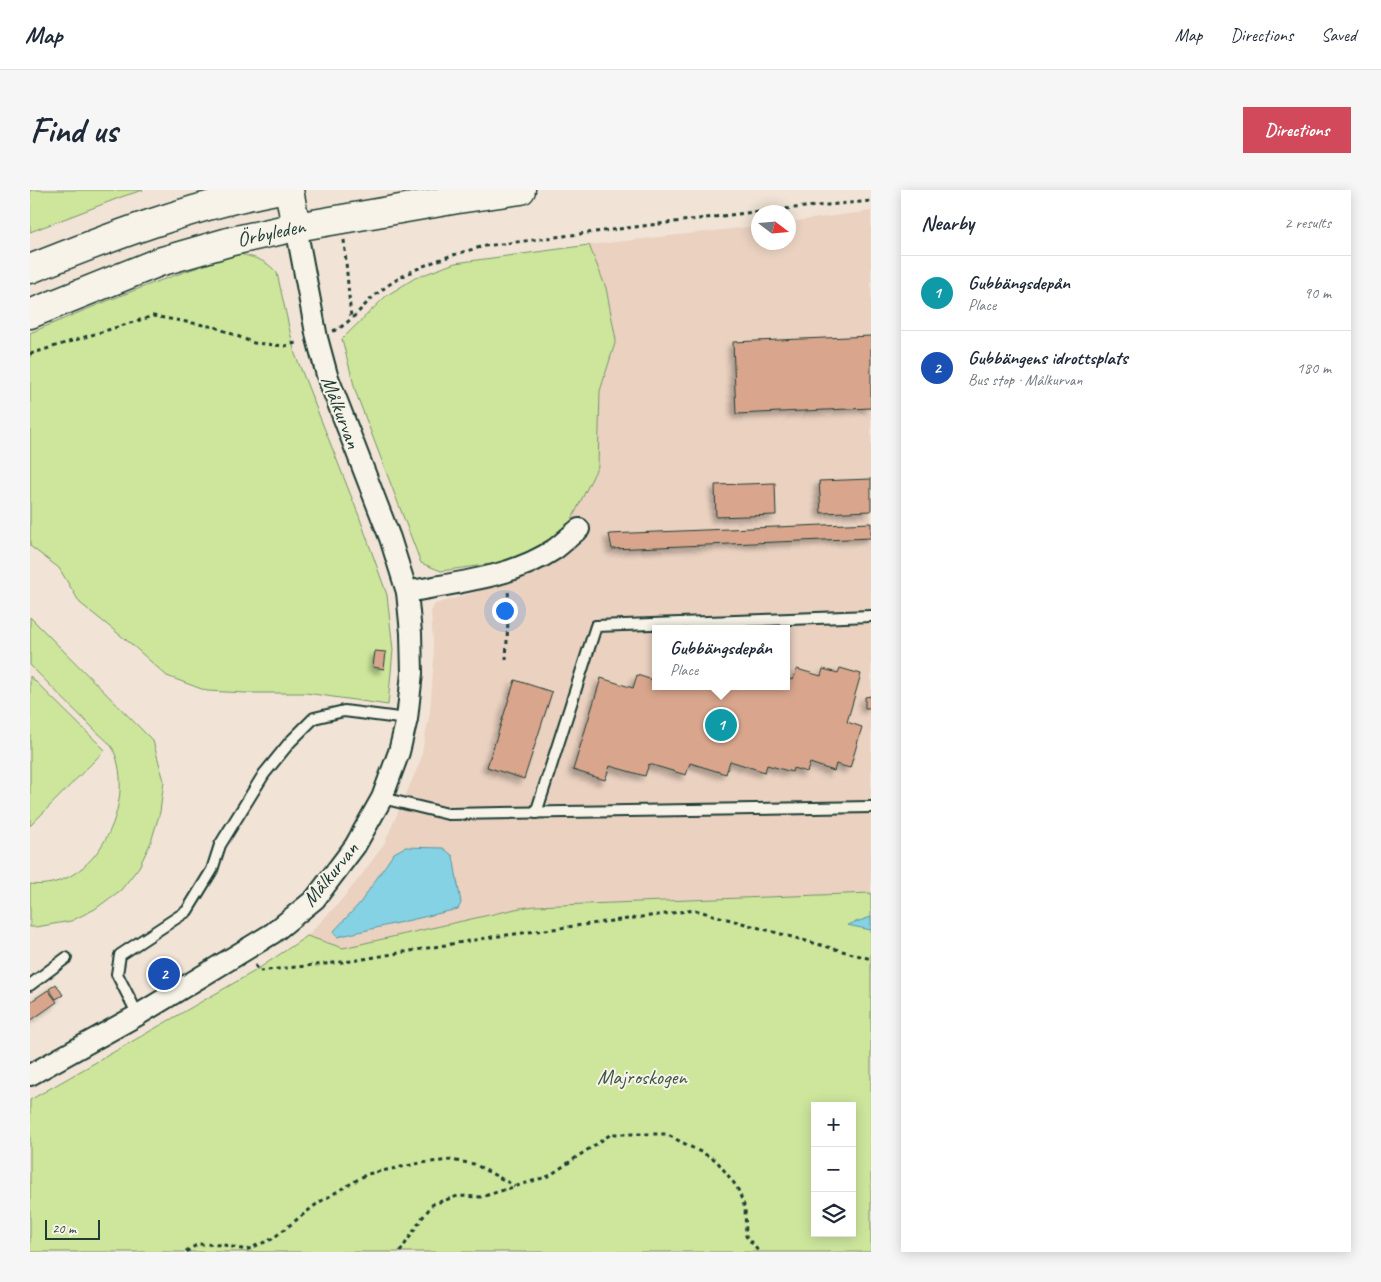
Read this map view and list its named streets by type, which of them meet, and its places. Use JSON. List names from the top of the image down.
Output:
{
  "streets": {
    "main road": ["Örbyleden"],
    "street": ["Målkurvan"]
  },
  "crossings": [
    ["Örbyleden", "Målkurvan"]
  ],
  "parks": ["Majroskogen"],
  "scale_bar": "20 m",
  "north": "right",
  "page": {
    "header": "Map",
    "nav": ["Map", "Directions", "Saved"],
    "buttons": "Directions",
    "title": "Find us",
    "heading": ["Nearby", "2 results"],
    "list": [
      {
        "mark": "1",
        "name": "Gubbängsdepån",
        "note": "Place",
        "value": "90 m"
      },
      {
        "mark": "2",
        "name": "Gubbängens idrottsplats",
        "note": "Bus stop · Målkurvan",
        "value": "180 m"
      }
    ],
    "popup": ["Gubbängsdepån", "Place"],
    "pins": ["1", "2"],
    "map_buttons": ["+", "−"],
    "scale": "20 m"
  }
}
